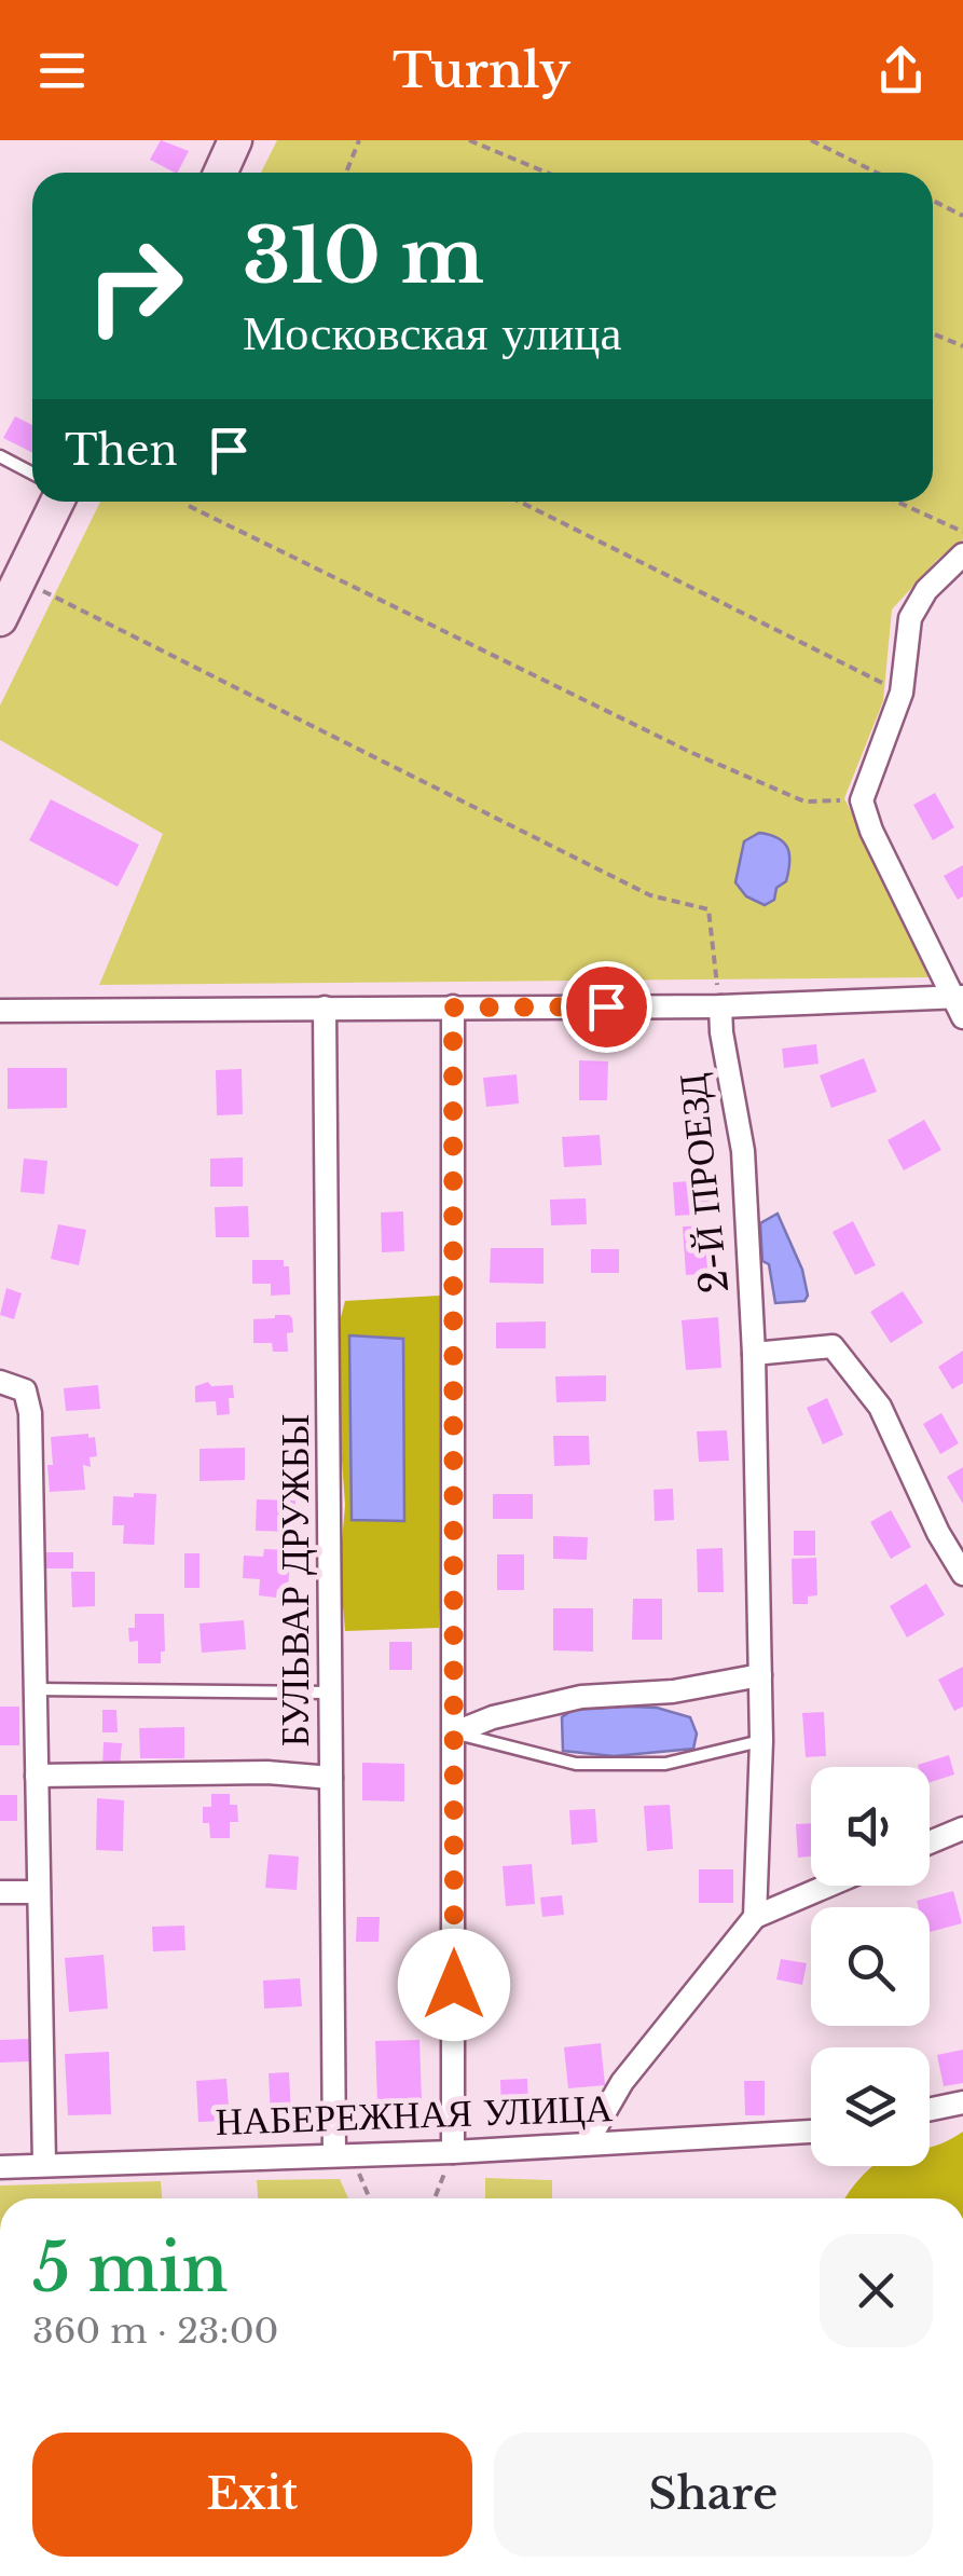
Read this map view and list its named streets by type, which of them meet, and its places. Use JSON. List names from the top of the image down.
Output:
{
  "streets": {
    "street": ["2-Й ПРОЕЗД", "БУЛЬВАР ДРУЖБЫ", "НАБЕРЕЖНАЯ УЛИЦА"]
  },
  "crossings": [
    ["БУЛЬВАР ДРУЖБЫ", "НАБЕРЕЖНАЯ УЛИЦА"]
  ],
  "page": {
    "header": "Turnly",
    "turn": ["310 m", "Московская улица"],
    "then": "Then",
    "heading": ["5 min", "360 m · 23:00"],
    "buttons": ["Exit", "Share"]
  }
}
